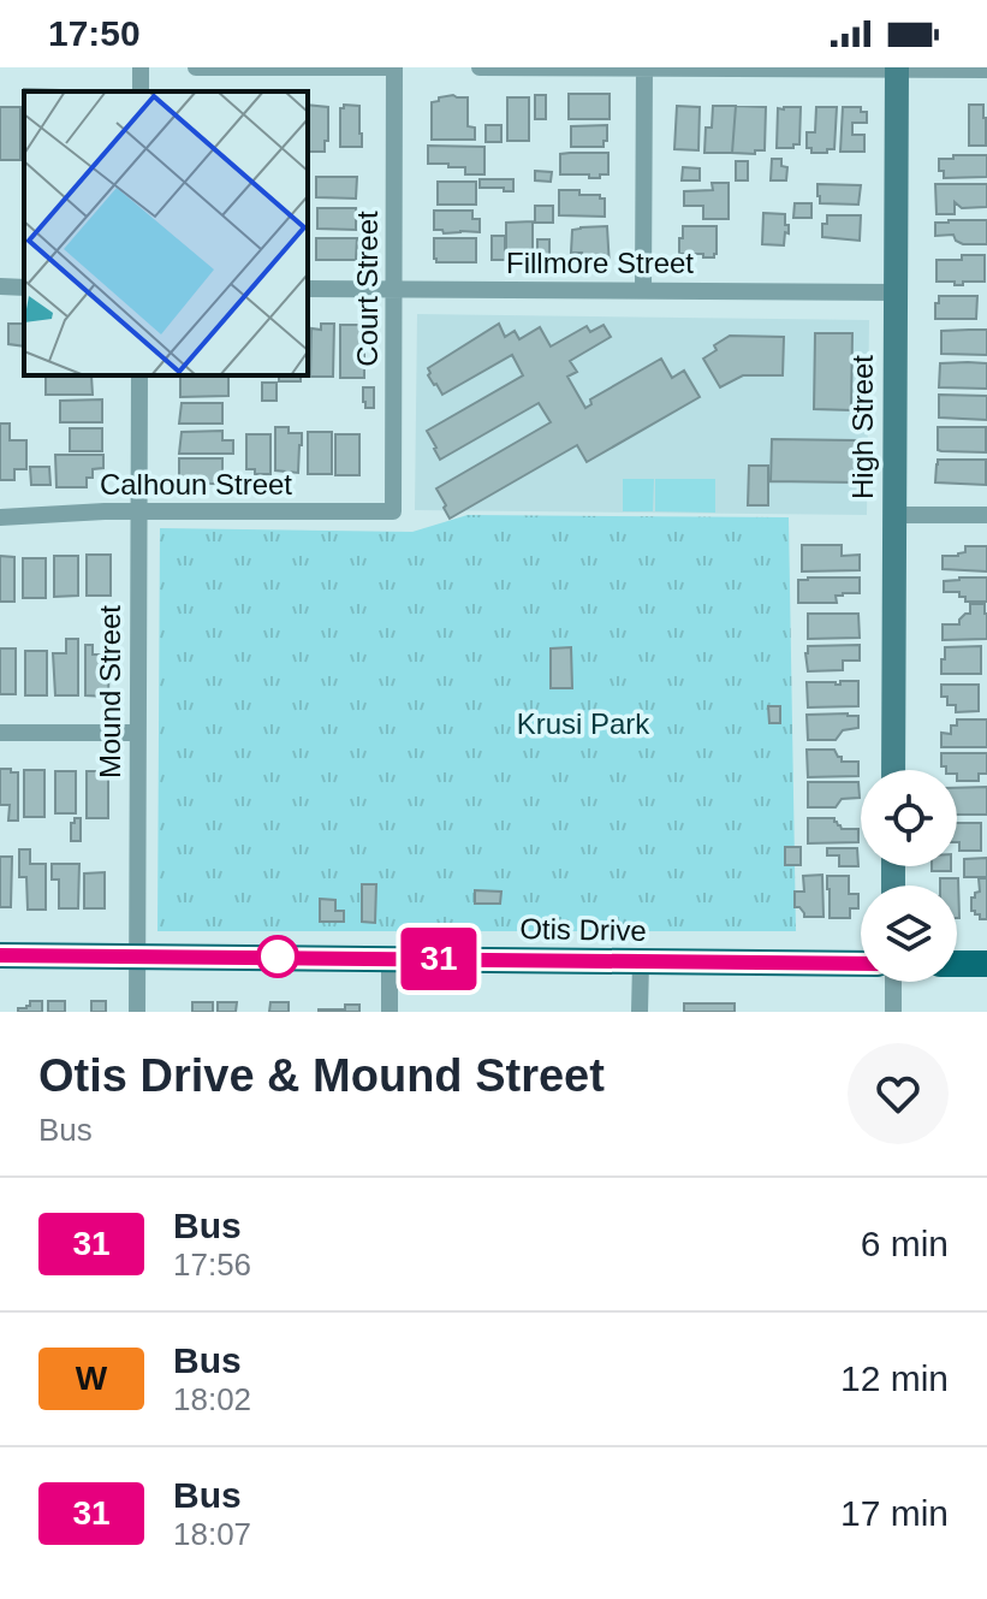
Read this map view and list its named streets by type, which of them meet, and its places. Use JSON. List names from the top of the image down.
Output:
{
  "streets": {
    "main road": ["High Street", "Otis Drive"],
    "street": [
      "Fillmore Street",
      "Court Street",
      "Calhoun Street",
      "Mound Street"
    ]
  },
  "crossings": [
    ["Fillmore Street", "Court Street"],
    ["Fillmore Street", "High Street"],
    ["Court Street", "Calhoun Street"],
    ["Calhoun Street", "Mound Street"],
    ["Mound Street", "Otis Drive"]
  ],
  "parks": ["Krusi Park"],
  "lines": ["bus line 31"],
  "page": {
    "status": "17:50",
    "on_map": "31",
    "heading": ["Otis Drive & Mound Street", "Bus"],
    "list": [
      {
        "mark": "31",
        "name": "Bus",
        "note": "17:56",
        "value": "6 min"
      },
      {
        "mark": "W",
        "name": "Bus",
        "note": "18:02",
        "value": "12 min"
      },
      {
        "mark": "31",
        "name": "Bus",
        "note": "18:07",
        "value": "17 min"
      }
    ]
  }
}
